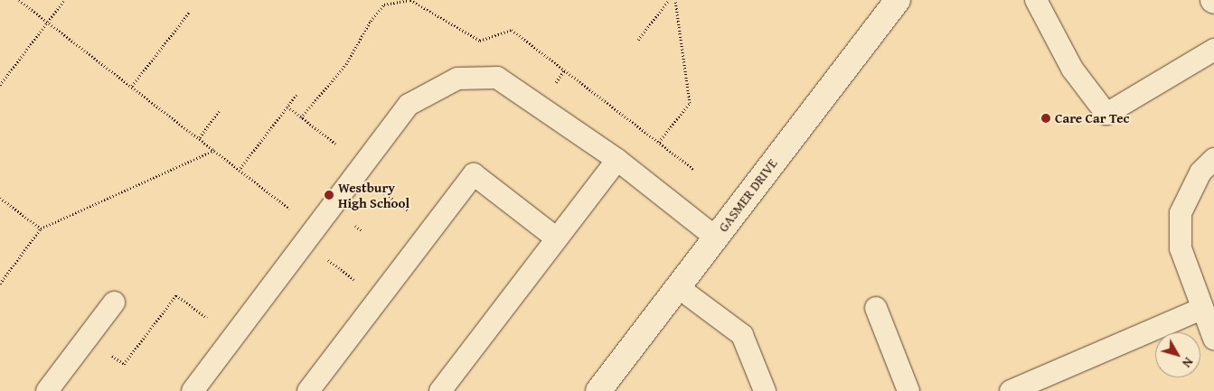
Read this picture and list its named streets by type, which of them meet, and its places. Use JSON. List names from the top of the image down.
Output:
{
  "streets": {
    "street": ["GASMER DRIVE"]
  },
  "places": ["Care Car Tec", "Westbury High School"],
  "north": "bottom right"
}
